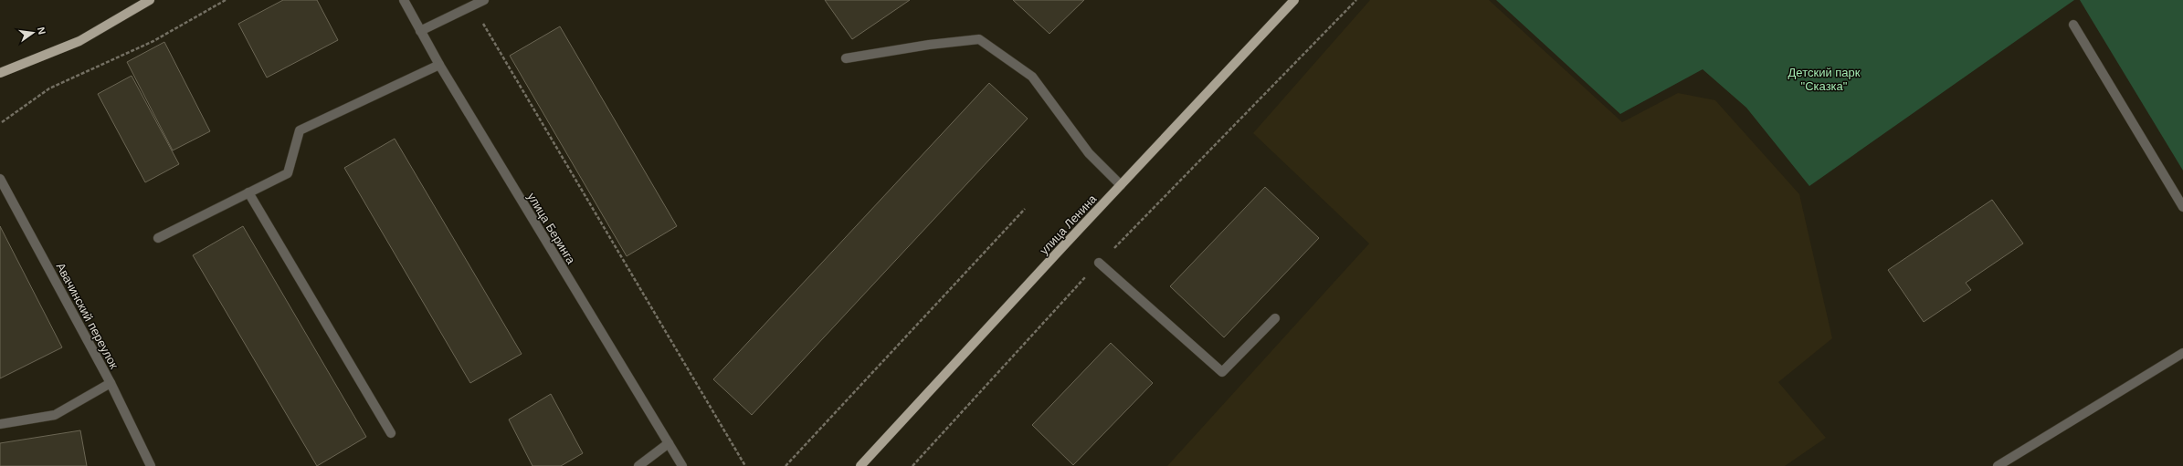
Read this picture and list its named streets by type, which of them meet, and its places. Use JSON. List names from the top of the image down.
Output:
{
  "streets": {
    "main road": ["улица Ленина"],
    "street": ["улица Беринга", "Авачинский переулок"]
  },
  "parks": ["Детский парк \"Сказка\""],
  "north": "right"
}
